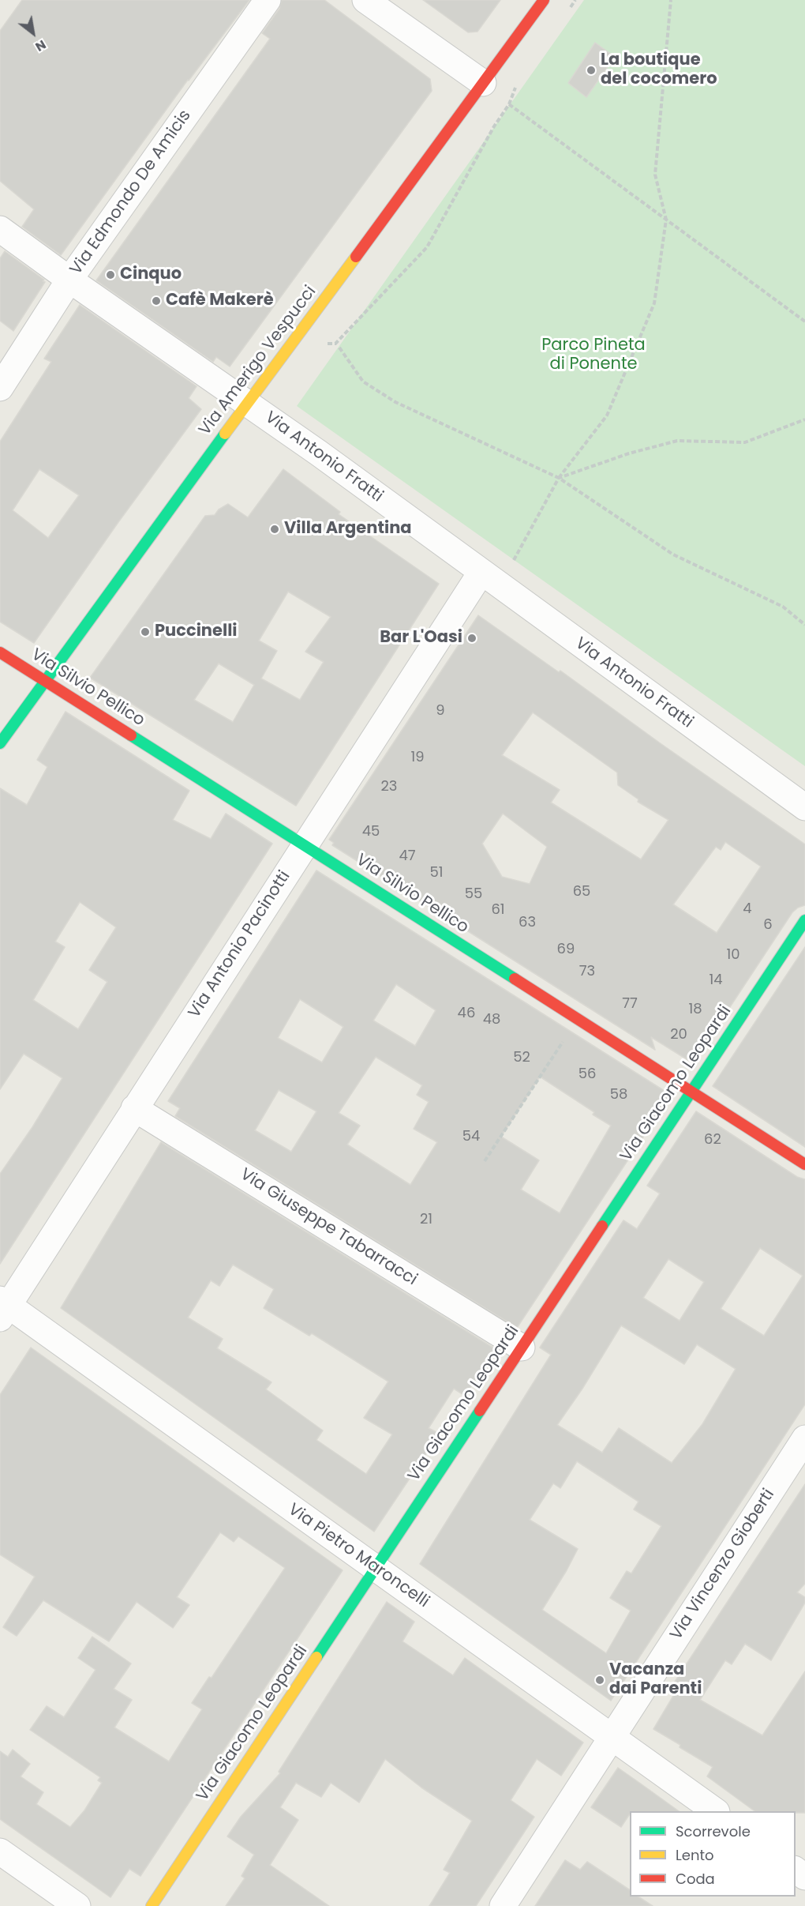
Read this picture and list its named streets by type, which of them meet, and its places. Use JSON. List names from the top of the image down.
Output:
{
  "streets": {
    "street": [
      "Via Edmondo De Amicis",
      "Via Amerigo Vespucci",
      "Via Antonio Fratti",
      "Via Silvio Pellico",
      "Via Antonio Pacinotti",
      "Via Giacomo Leopardi",
      "Via Giuseppe Tabarracci",
      "Via Pietro Maroncelli",
      "Via Vincenzo Gioberti"
    ]
  },
  "crossings": [
    ["Via Edmondo De Amicis", "Via Antonio Fratti"],
    ["Via Amerigo Vespucci", "Via Antonio Fratti"],
    ["Via Amerigo Vespucci", "Via Silvio Pellico"],
    ["Via Antonio Fratti", "Via Antonio Pacinotti"],
    ["Via Silvio Pellico", "Via Antonio Pacinotti"],
    ["Via Silvio Pellico", "Via Giacomo Leopardi"],
    ["Via Antonio Pacinotti", "Via Giuseppe Tabarracci"],
    ["Via Antonio Pacinotti", "Via Pietro Maroncelli"],
    ["Via Giacomo Leopardi", "Via Giuseppe Tabarracci"],
    ["Via Giacomo Leopardi", "Via Pietro Maroncelli"],
    ["Via Pietro Maroncelli", "Via Vincenzo Gioberti"]
  ],
  "parks": ["Parco Pineta di Ponente"],
  "places": [
    "La boutique del cocomero",
    "Cinquo",
    "Cafè Makerè",
    "Villa Argentina",
    "Puccinelli",
    "Bar L'Oasi",
    "Vacanza dai Parenti"
  ],
  "house_numbers": [
    "9",
    "19",
    "23",
    "45",
    "47",
    "51",
    "65",
    "55",
    "4",
    "61",
    "63",
    "6",
    "69",
    "10",
    "73",
    "14",
    "77",
    "18",
    "46",
    "48",
    "20",
    "52",
    "56",
    "58",
    "54",
    "62",
    "21"
  ],
  "legend": ["Scorrevole", "Lento", "Coda"],
  "north": "bottom right"
}
